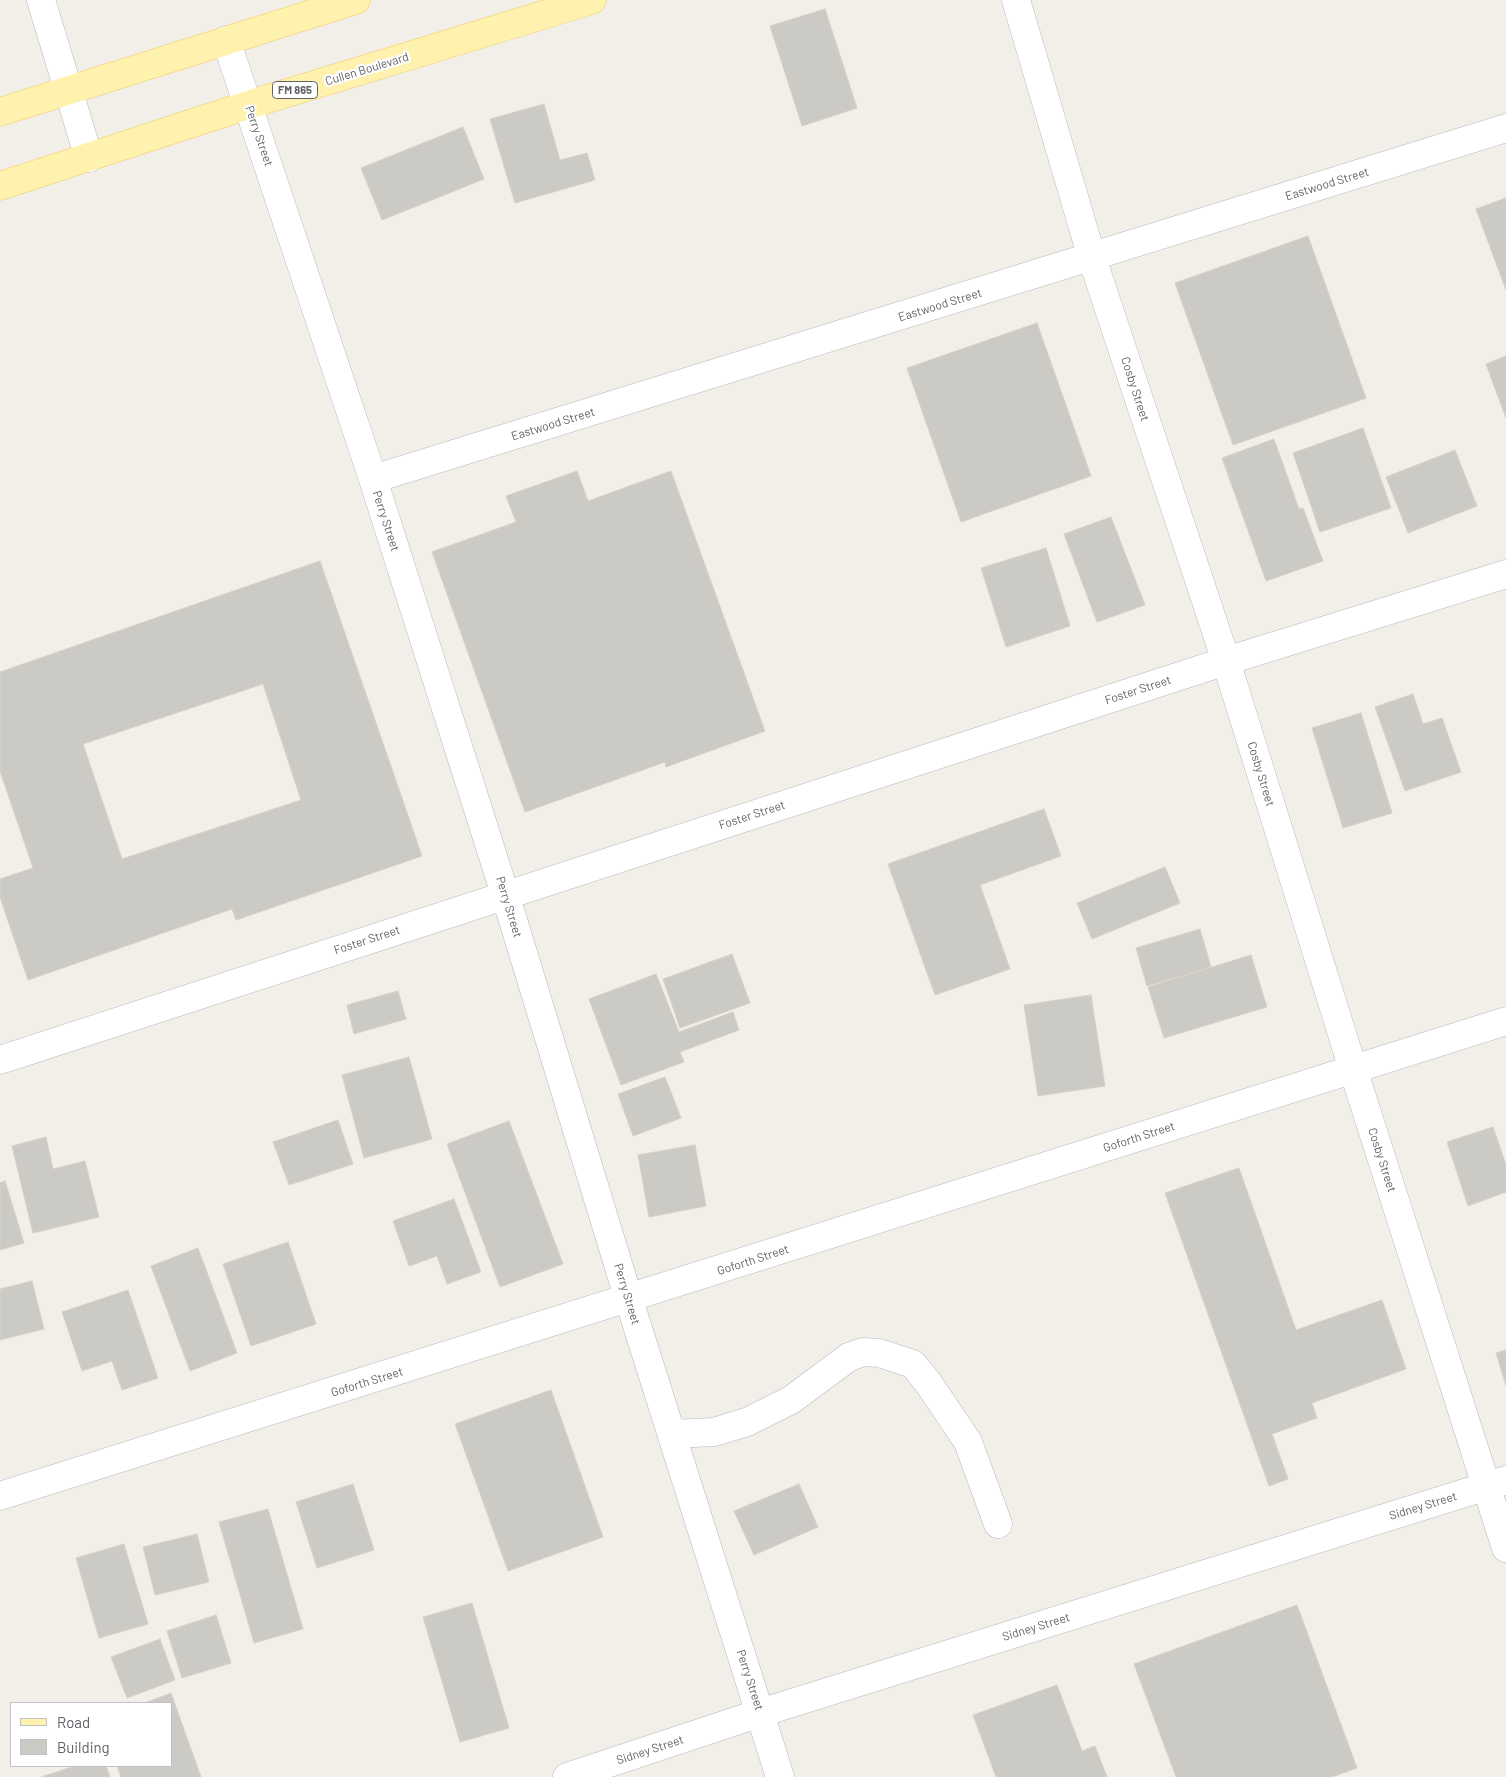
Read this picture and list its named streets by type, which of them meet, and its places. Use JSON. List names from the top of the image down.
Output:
{
  "streets": {
    "main road": ["Cullen Boulevard", "FM 865"],
    "street": [
      "Perry Street",
      "Eastwood Street",
      "Cosby Street",
      "Foster Street",
      "Goforth Street",
      "Sidney Street"
    ]
  },
  "crossings": [
    ["Cullen Boulevard", "Perry Street"],
    ["Perry Street", "Eastwood Street"],
    ["Perry Street", "Foster Street"],
    ["Perry Street", "Goforth Street"],
    ["Perry Street", "Sidney Street"],
    ["Eastwood Street", "Cosby Street"],
    ["Cosby Street", "Foster Street"],
    ["Cosby Street", "Goforth Street"],
    ["Cosby Street", "Sidney Street"]
  ],
  "legend": ["Road", "Building"]
}
